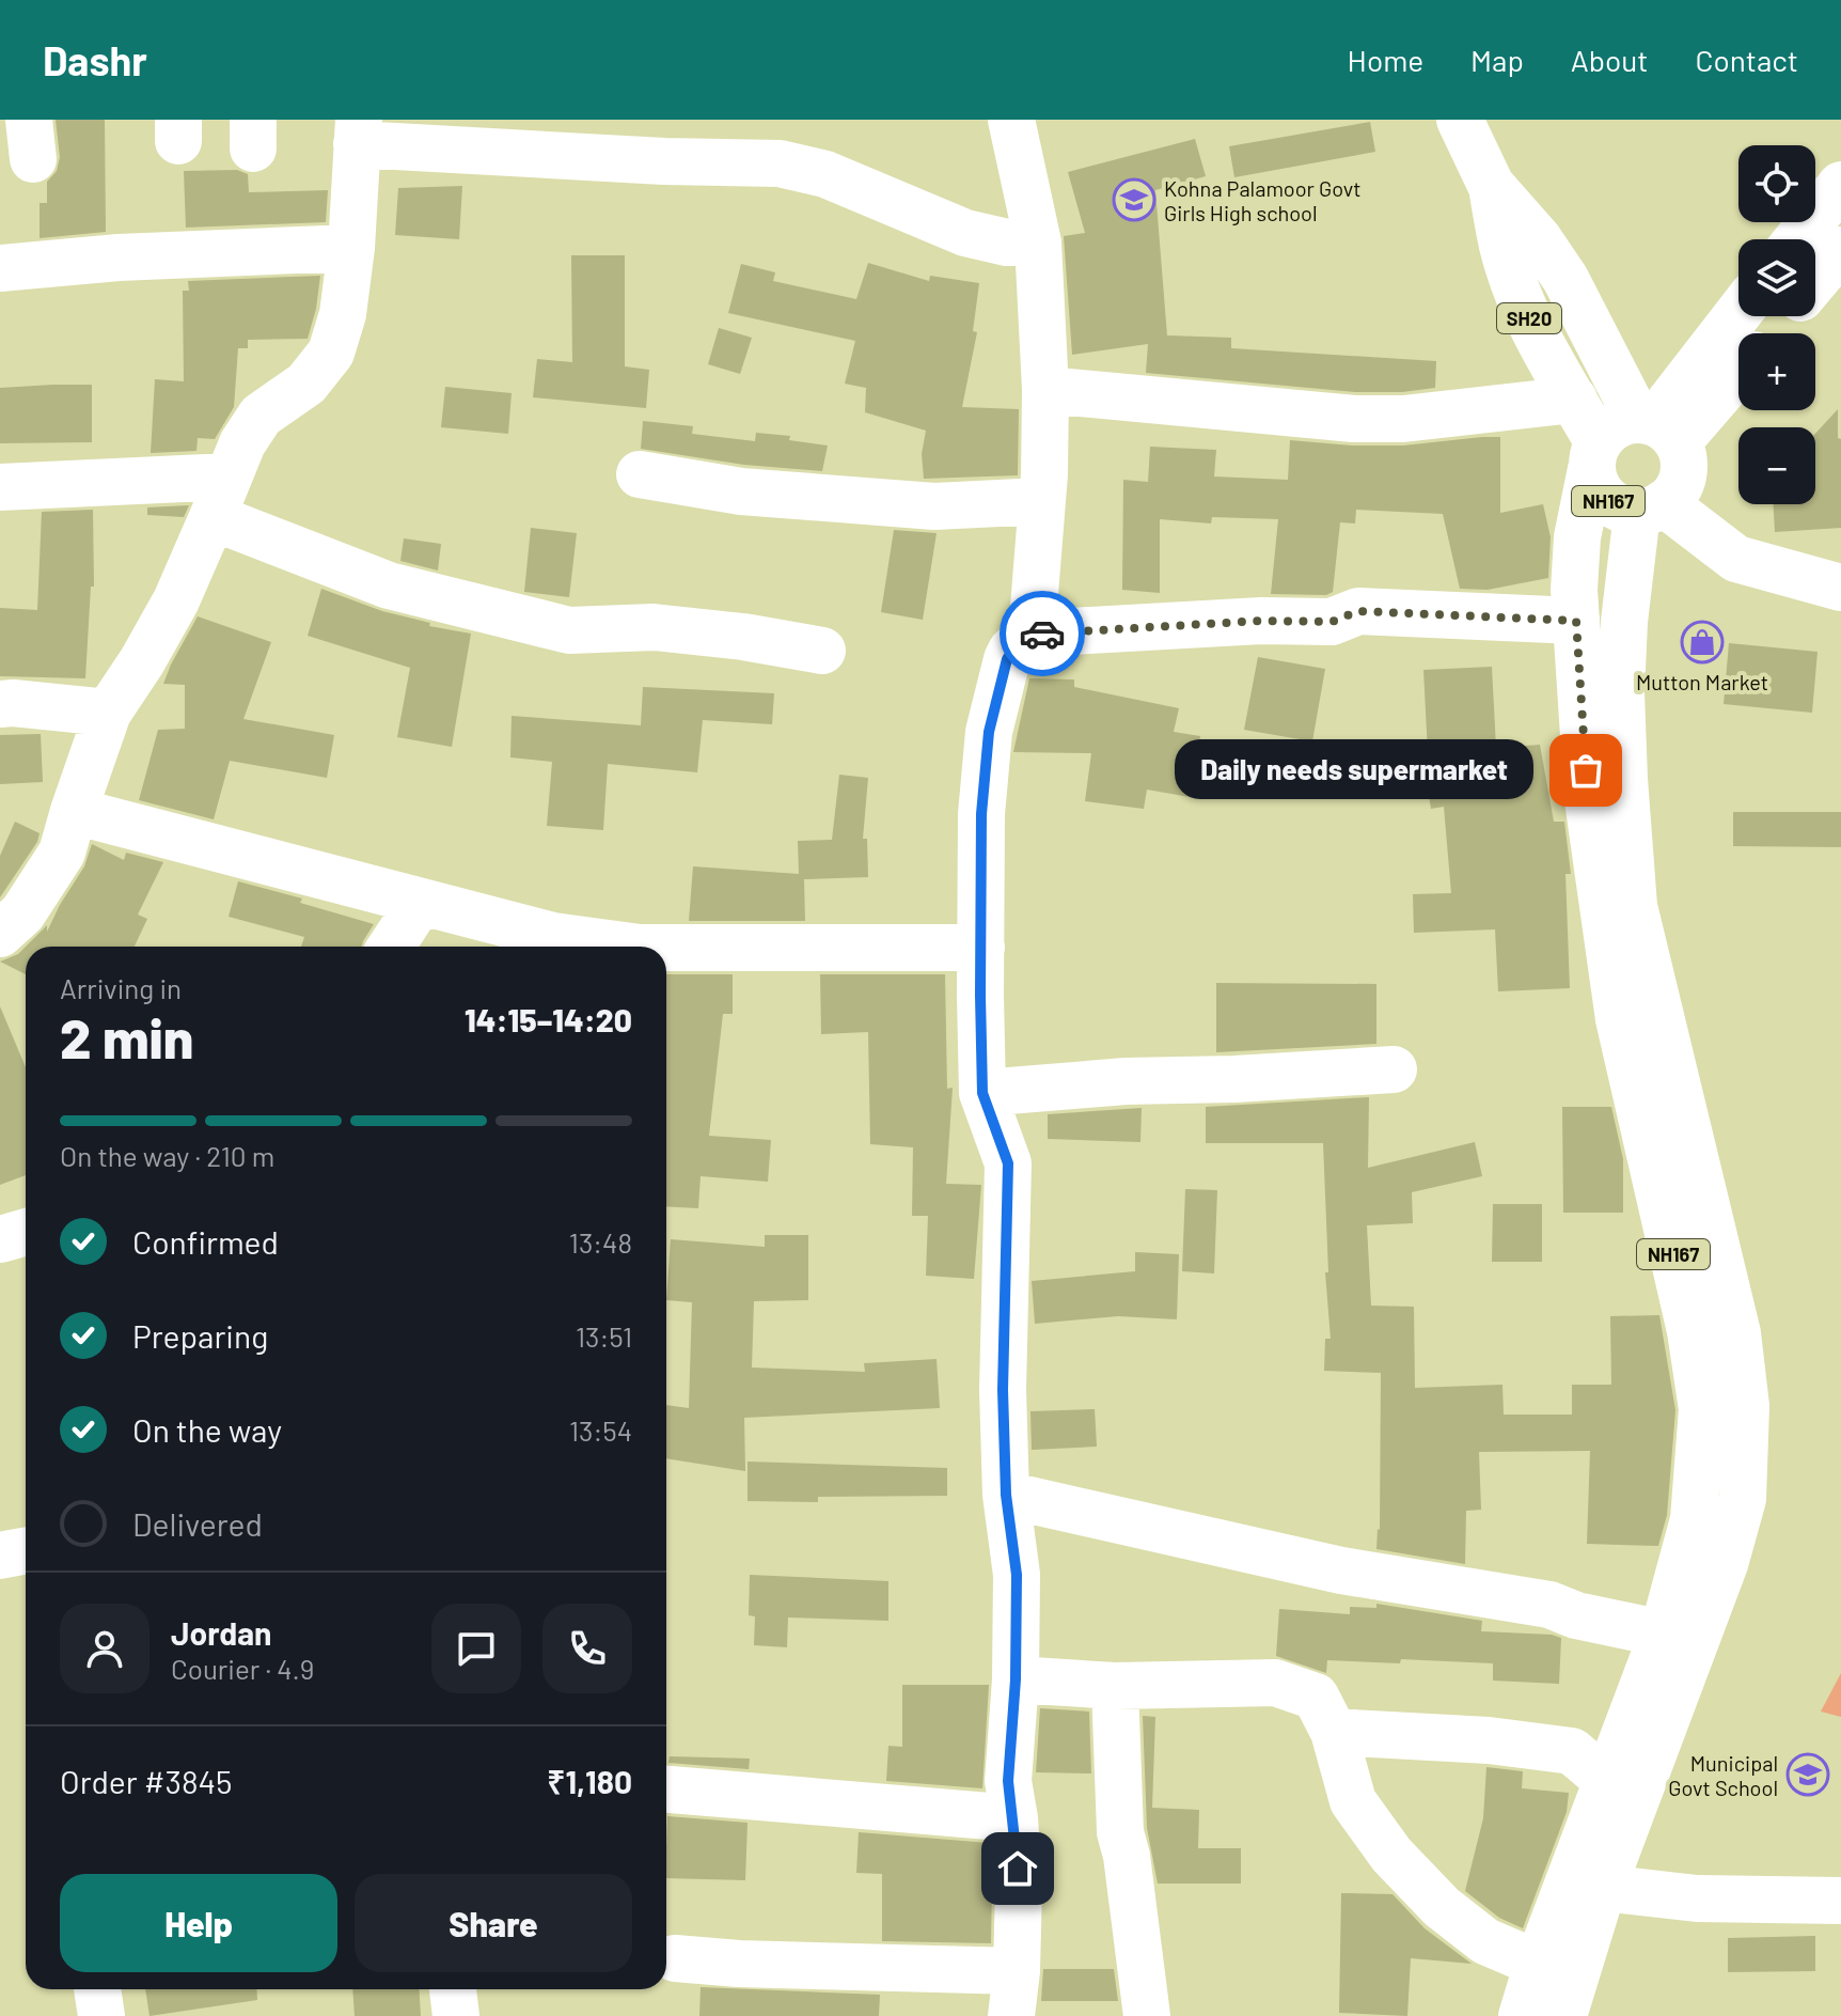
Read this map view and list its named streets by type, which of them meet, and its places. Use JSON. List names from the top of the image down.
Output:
{
  "streets": {
    "main road": ["SH20", "NH167"]
  },
  "crossings": [
    ["SH20", "NH167"]
  ],
  "places": {
    "school or university": ["Kohna Palamoor Govt Girls High school", "Municipal Govt School"],
    "shop": ["Mutton Market"],
    "other": ["Daily needs supermarket"]
  },
  "page": {
    "header": "Dashr",
    "nav": [
      "Home",
      "Map",
      "About",
      "Contact"
    ],
    "map_buttons": ["+", "−"],
    "bubble": "Daily needs supermarket",
    "heading": ["2 min", "Arriving in", "14:15–14:20"],
    "panel": [
      "Jordan",
      "Courier · 4.9",
      "Order #3845",
      "₹1,180"
    ],
    "bar": "On the way · 210 m",
    "list": [
      ["Confirmed", "13:48"],
      ["Preparing", "13:51"],
      ["On the way", "13:54"],
      "Delivered"
    ],
    "buttons": ["Help", "Share"]
  }
}
